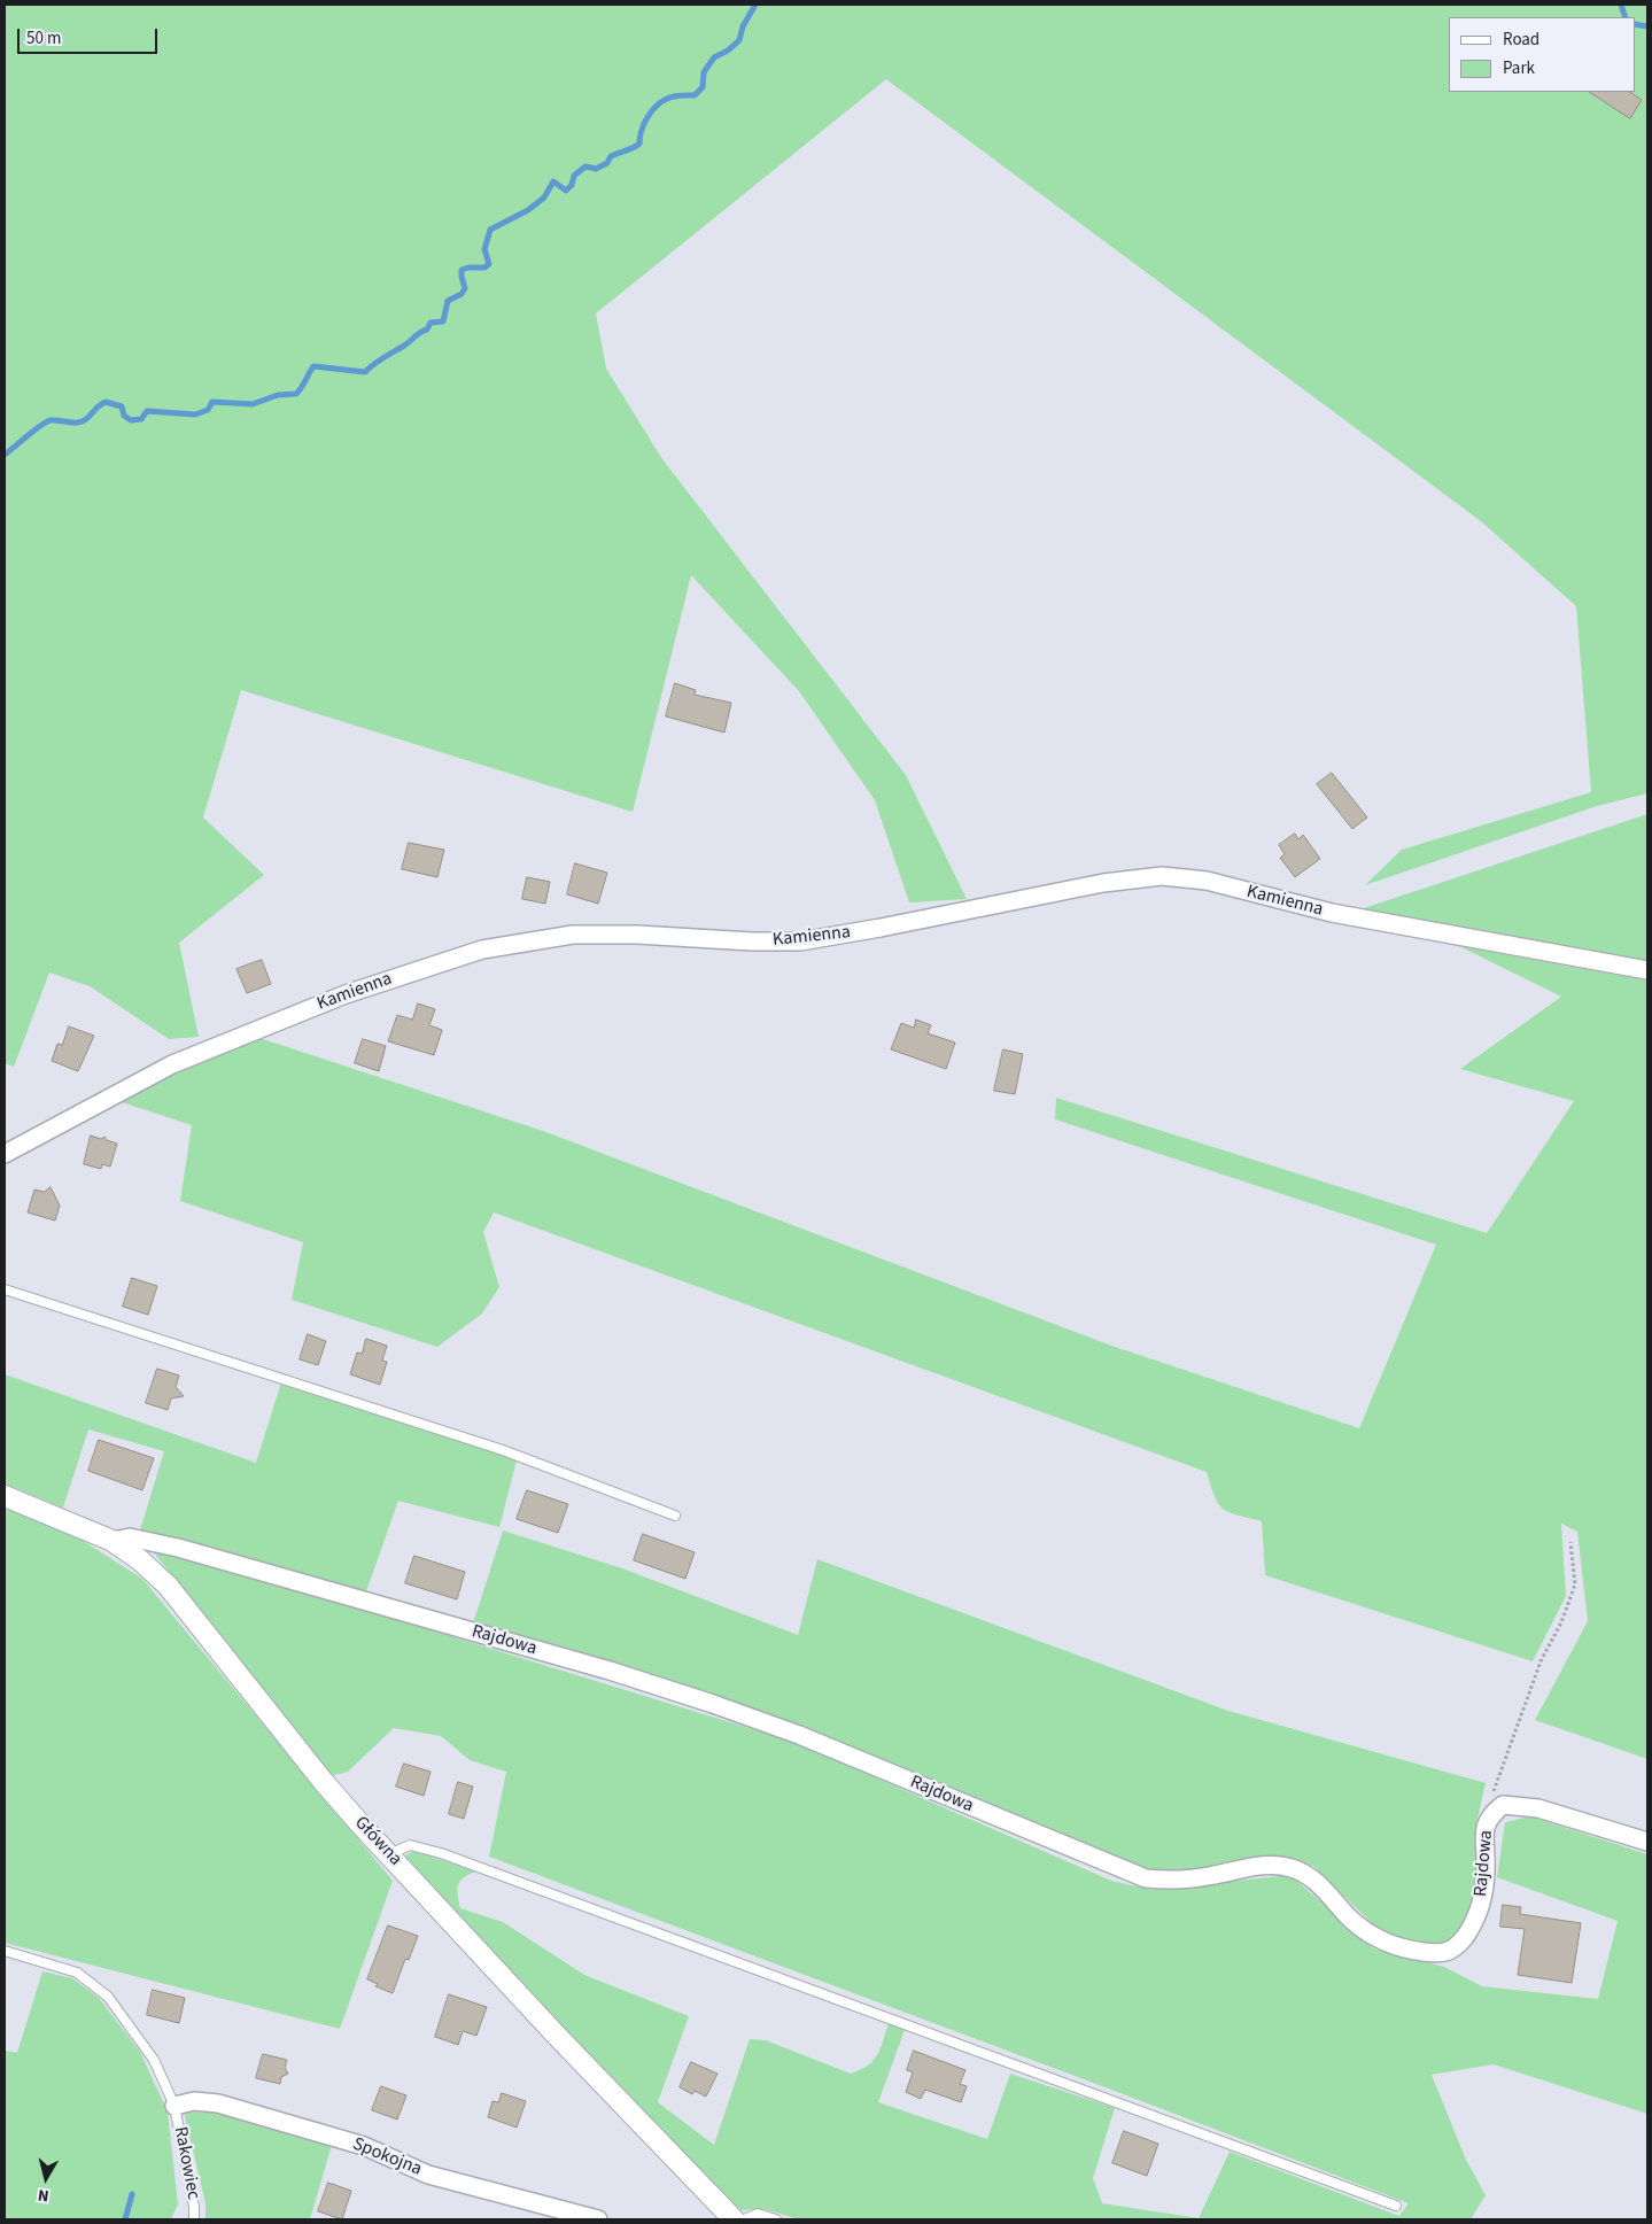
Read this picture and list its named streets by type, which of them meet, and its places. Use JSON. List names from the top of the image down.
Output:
{
  "streets": {
    "street": [
      "Kamienna",
      "Rajdowa",
      "Główna",
      "Spokojna"
    ],
    "lane": ["Rakowiec"]
  },
  "crossings": [
    ["Rajdowa", "Główna"],
    ["Spokojna", "Rakowiec"]
  ],
  "legend": ["Road", "Park"],
  "scale_bar": "50 m",
  "north": "bottom"
}
